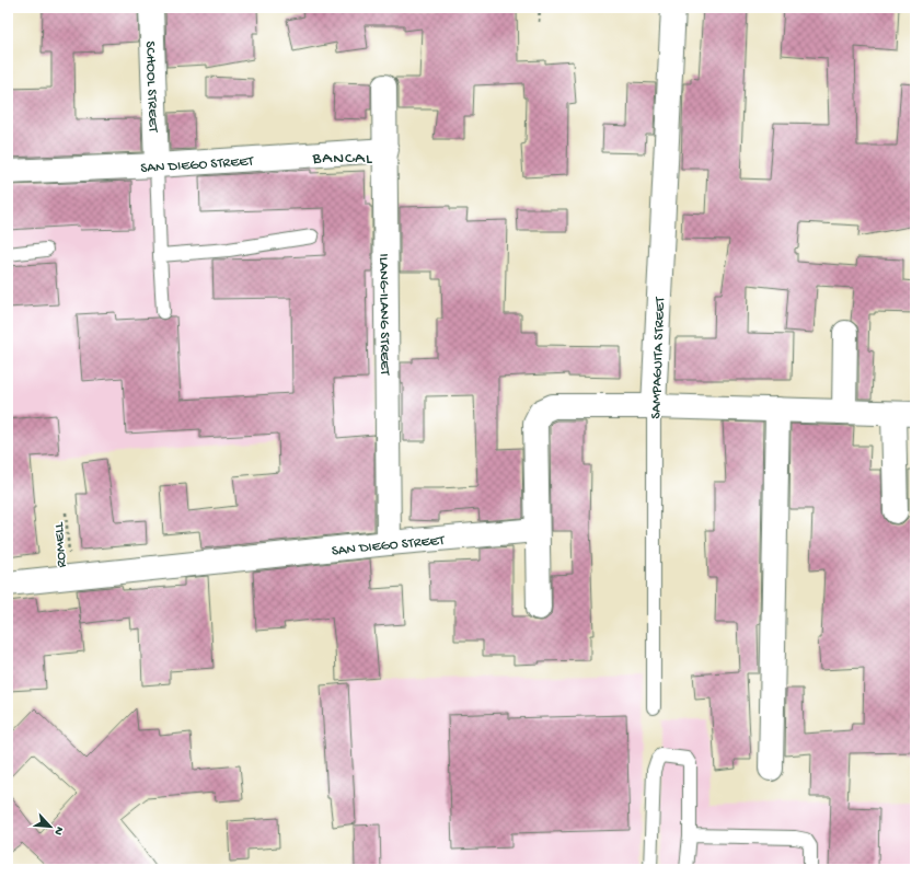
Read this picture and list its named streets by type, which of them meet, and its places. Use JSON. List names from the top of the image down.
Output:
{
  "streets": {
    "street": [
      "SCHOOL STREET",
      "SAN DIEGO STREET",
      "ILANG-ILANG STREET",
      "SAMPAGUITA STREET"
    ],
    "path": ["ROMELL"]
  },
  "crossings": [
    ["SCHOOL STREET", "SAN DIEGO STREET"],
    ["SAN DIEGO STREET", "ILANG-ILANG STREET"],
    ["SAN DIEGO STREET", "ROMELL"]
  ],
  "districts": ["BANCAL"],
  "north": "bottom right"
}
